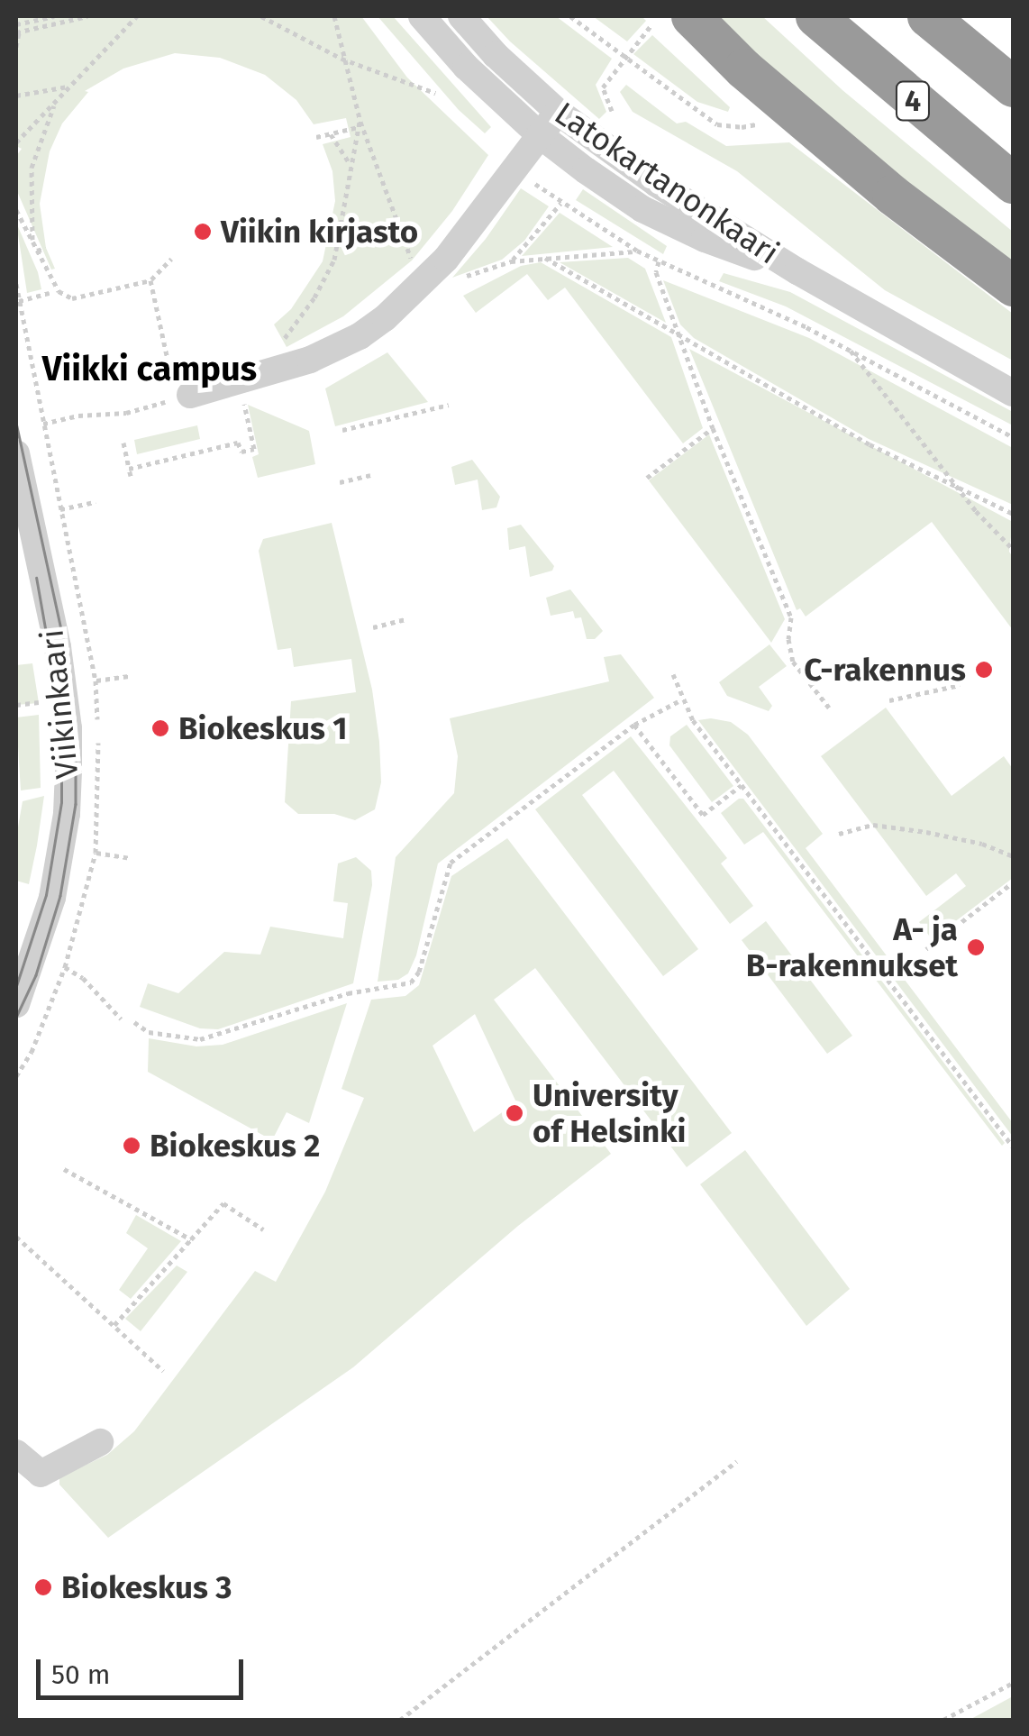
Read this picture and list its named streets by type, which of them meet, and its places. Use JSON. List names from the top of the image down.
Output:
{
  "streets": {
    "highway": ["4"],
    "street": ["Latokartanonkaari", "Viikinkaari"]
  },
  "districts": ["Viikki campus"],
  "places": [
    "Viikin kirjasto",
    "C-rakennus",
    "Biokeskus 1",
    "A- ja B-rakennukset",
    "University of Helsinki",
    "Biokeskus 2",
    "Biokeskus 3"
  ],
  "scale_bar": "50 m"
}
